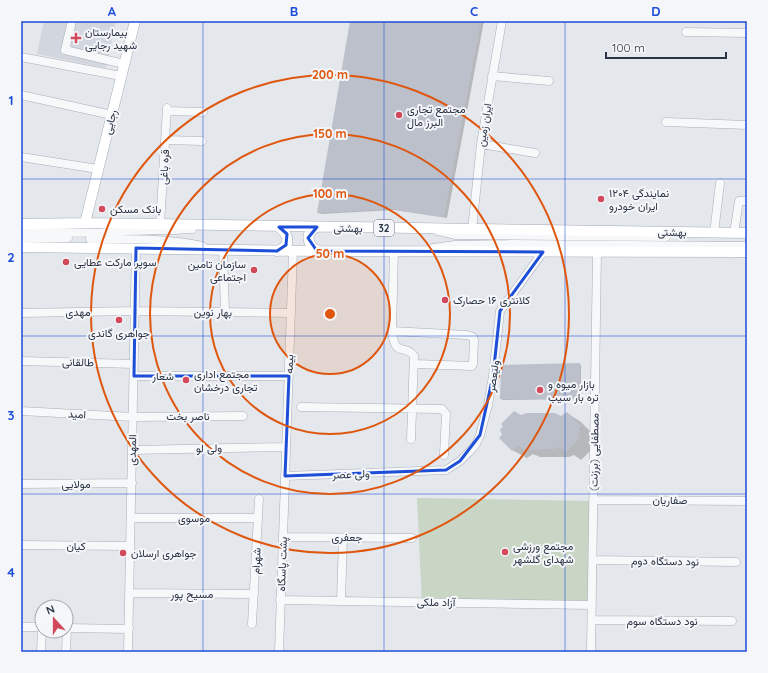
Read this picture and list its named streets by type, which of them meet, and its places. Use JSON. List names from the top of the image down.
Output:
{
  "streets": {
    "main road": ["رجایی", "بهشتی", "32"],
    "street": [
      "ایران زمین",
      "قره باغی",
      "مهدی",
      "بهار نوین",
      "طالقانی",
      "بیمه",
      "شعار",
      "ولیعصر",
      "امید",
      "ناصر بخت",
      "ولی لو",
      "المهدی",
      "مصطفایی (برزنت)",
      "ولی عصر",
      "مولایی",
      "صفاریان",
      "موسوی",
      "جعفری",
      "کیان",
      "شهرام",
      "نود دستگاه دوم",
      "پشت پاسگاه",
      "مسیح پور",
      "آزاد ملکی",
      "نود دستگاه سوم"
    ]
  },
  "crossings": [
    ["رجایی", "بهشتی"],
    ["ایران زمین", "بهشتی"],
    ["قره باغی", "بهشتی"],
    ["بهشتی", "بیمه"],
    ["بهشتی", "ولیعصر"],
    ["بهشتی", "المهدی"],
    ["بهشتی", "مصطفایی (برزنت)"],
    ["مهدی", "بهار نوین"],
    ["مهدی", "المهدی"],
    ["بهار نوین", "بیمه"],
    ["بهار نوین", "المهدی"],
    ["طالقانی", "المهدی"],
    ["بیمه", "شعار"],
    ["بیمه", "ولی لو"],
    ["بیمه", "ولی عصر"],
    ["بیمه", "پشت پاسگاه"],
    ["شعار", "المهدی"],
    ["ولیعصر", "ولی عصر"],
    ["امید", "ناصر بخت"],
    ["امید", "المهدی"],
    ["ناصر بخت", "المهدی"],
    ["ولی لو", "المهدی"],
    ["المهدی", "مولایی"],
    ["المهدی", "موسوی"],
    ["المهدی", "کیان"],
    ["المهدی", "مسیح پور"],
    ["مصطفایی (برزنت)", "صفاریان"],
    ["مصطفایی (برزنت)", "نود دستگاه دوم"],
    ["مصطفایی (برزنت)", "آزاد ملکی"],
    ["مصطفایی (برزنت)", "نود دستگاه سوم"],
    ["ولی عصر", "پشت پاسگاه"],
    ["موسوی", "شهرام"],
    ["جعفری", "پشت پاسگاه"],
    ["شهرام", "مسیح پور"],
    ["پشت پاسگاه", "آزاد ملکی"]
  ],
  "places": {
    "health": ["بیمارستان شهید رجایی"],
    "other": [
      "مجتمع تجاری البرز مال",
      "۱۲۰۴ نمایندگی ایران خودرو",
      "بانک مسکن",
      "سوپر مارکت عطایی",
      "سازمان تامین اجتماعی",
      "کلانتری ۱۶ حصارک",
      "جواهری گاندی",
      "مجتمع اداری تجاری درخشان",
      "بازار میوه و تره بار سیب",
      "مجتمع ورزشی شهدای گلشهر",
      "جواهری ارسلان"
    ]
  },
  "scale_bar": "100 m",
  "north": "top",
  "grid": {
    "columns": [
      "A",
      "B",
      "C",
      "D"
    ],
    "rows": [
      "1",
      "2",
      "3",
      "4"
    ]
  },
  "rings": [
    "200 m",
    "150 m",
    "100 m",
    "50 m"
  ]
}
